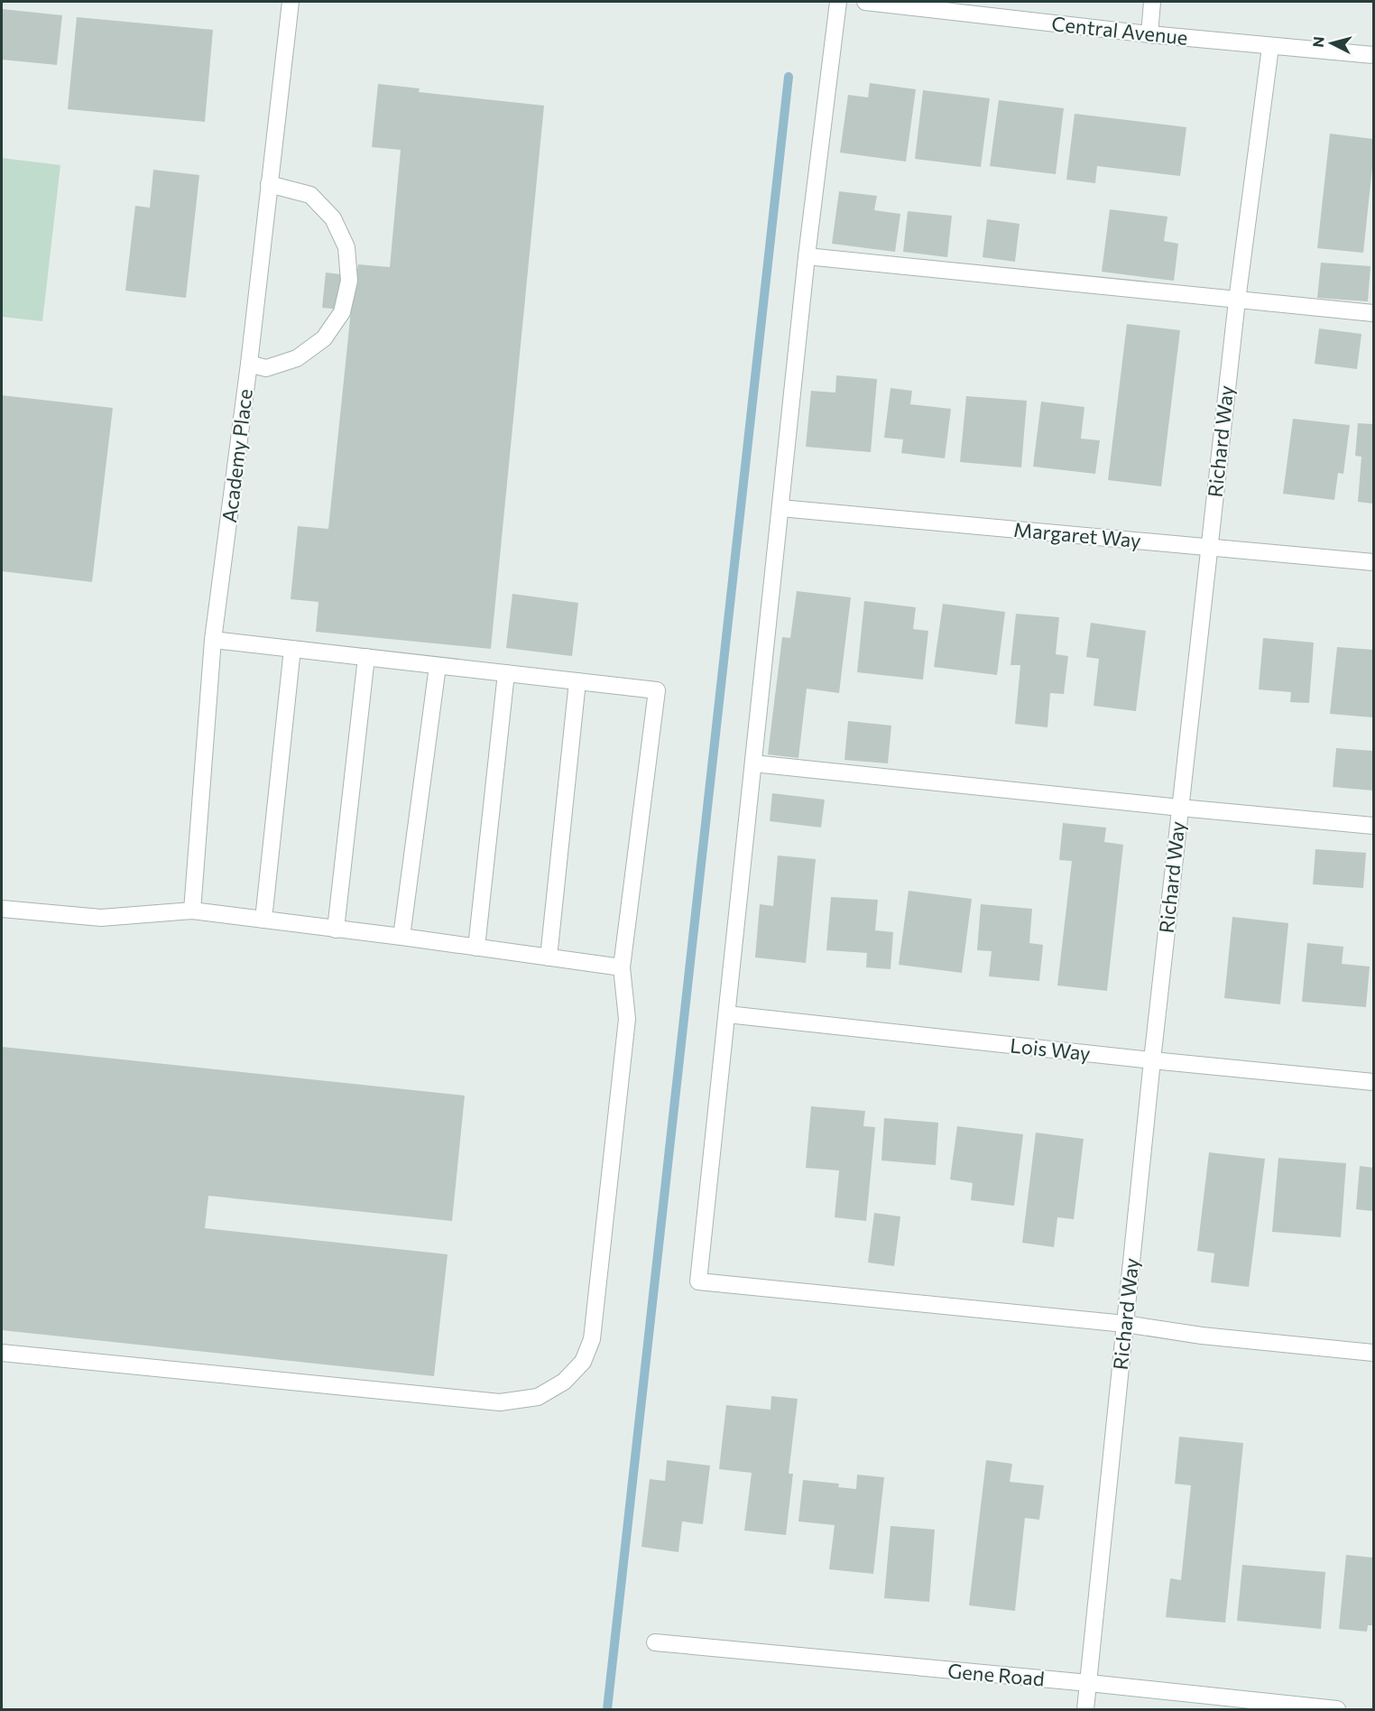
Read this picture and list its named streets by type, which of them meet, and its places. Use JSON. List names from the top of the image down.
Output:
{
  "streets": {
    "street": [
      "Central Avenue",
      "Richard Way",
      "Academy Place",
      "Margaret Way",
      "Lois Way",
      "Gene Road"
    ]
  },
  "crossings": [
    ["Central Avenue", "Richard Way"],
    ["Richard Way", "Margaret Way"],
    ["Richard Way", "Lois Way"],
    ["Richard Way", "Gene Road"]
  ],
  "north": "left"
}
